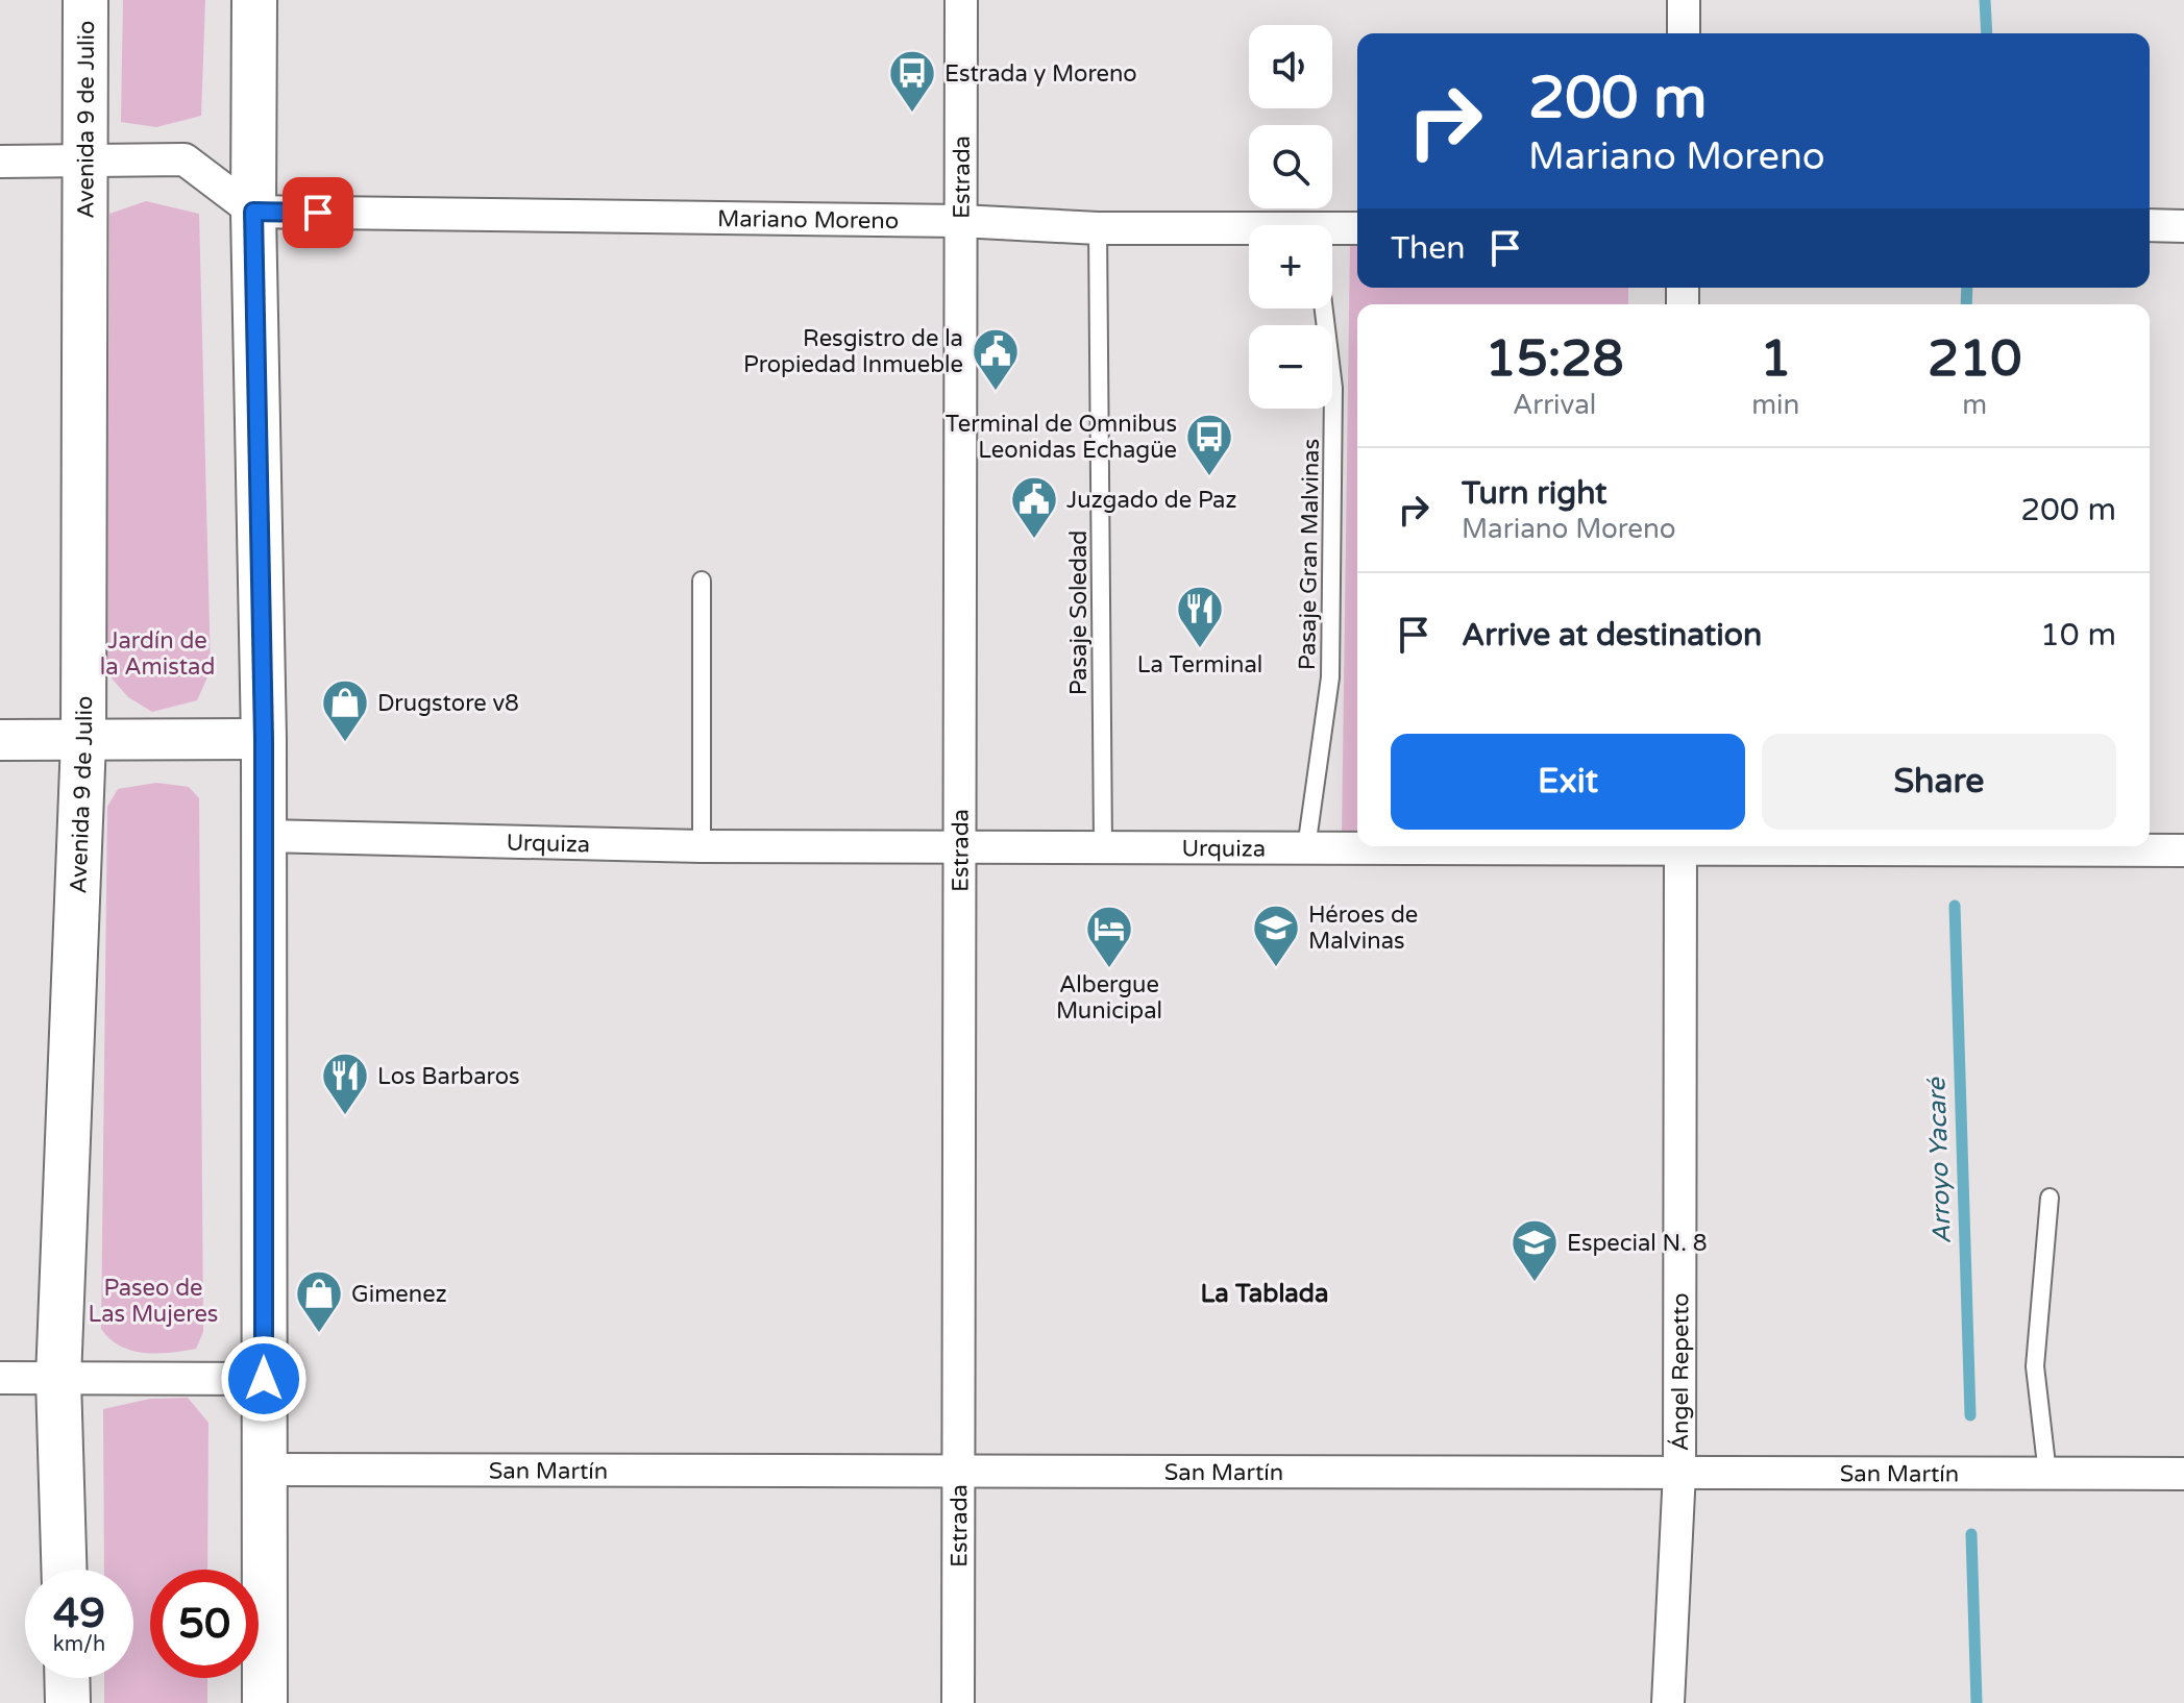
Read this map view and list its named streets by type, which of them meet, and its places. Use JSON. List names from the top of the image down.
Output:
{
  "streets": {
    "main road": ["Avenida 9 de Julio"],
    "street": [
      "Estrada",
      "Mariano Moreno",
      "Urquiza",
      "Ángel Repetto",
      "San Martín"
    ],
    "lane": ["Pasaje Gran Malvinas", "Pasaje Soledad"]
  },
  "crossings": [
    ["Estrada", "Mariano Moreno"],
    ["Estrada", "Urquiza"],
    ["Estrada", "San Martín"],
    ["Mariano Moreno", "Pasaje Soledad"],
    ["Pasaje Gran Malvinas", "Urquiza"],
    ["Pasaje Soledad", "Urquiza"],
    ["Ángel Repetto", "San Martín"]
  ],
  "districts": ["La Tablada"],
  "water": ["Arroyo Yacaré"],
  "parks": ["Jardín de la Amistad", "Paseo de Las Mujeres"],
  "places": {
    "bus stop": ["Estrada y Moreno", "Terminal de Omnibus Leonidas Echagüe"],
    "public building": ["Resgistro de la Propiedad Inmueble", "Juzgado de Paz"],
    "restaurant": ["La Terminal", "Los Barbaros"],
    "shop": ["Drugstore v8", "Gimenez"],
    "school or university": ["Héroes de Malvinas", "Especial N. 8"],
    "hotel": ["Albergue Municipal"]
  },
  "page": {
    "map_buttons": ["+", "−"],
    "turn": ["200 m", "Mariano Moreno"],
    "then": "Then",
    "eta": [
      "15:28",
      "Arrival",
      "1",
      "min",
      "210",
      "m"
    ],
    "list": [
      {
        "name": "Turn right",
        "note": "Mariano Moreno",
        "value": "200 m"
      },
      {
        "name": "Arrive at destination",
        "value": "10 m"
      }
    ],
    "buttons": ["Exit", "Share"],
    "speed": "49 km/h",
    "limit": "50"
  }
}
